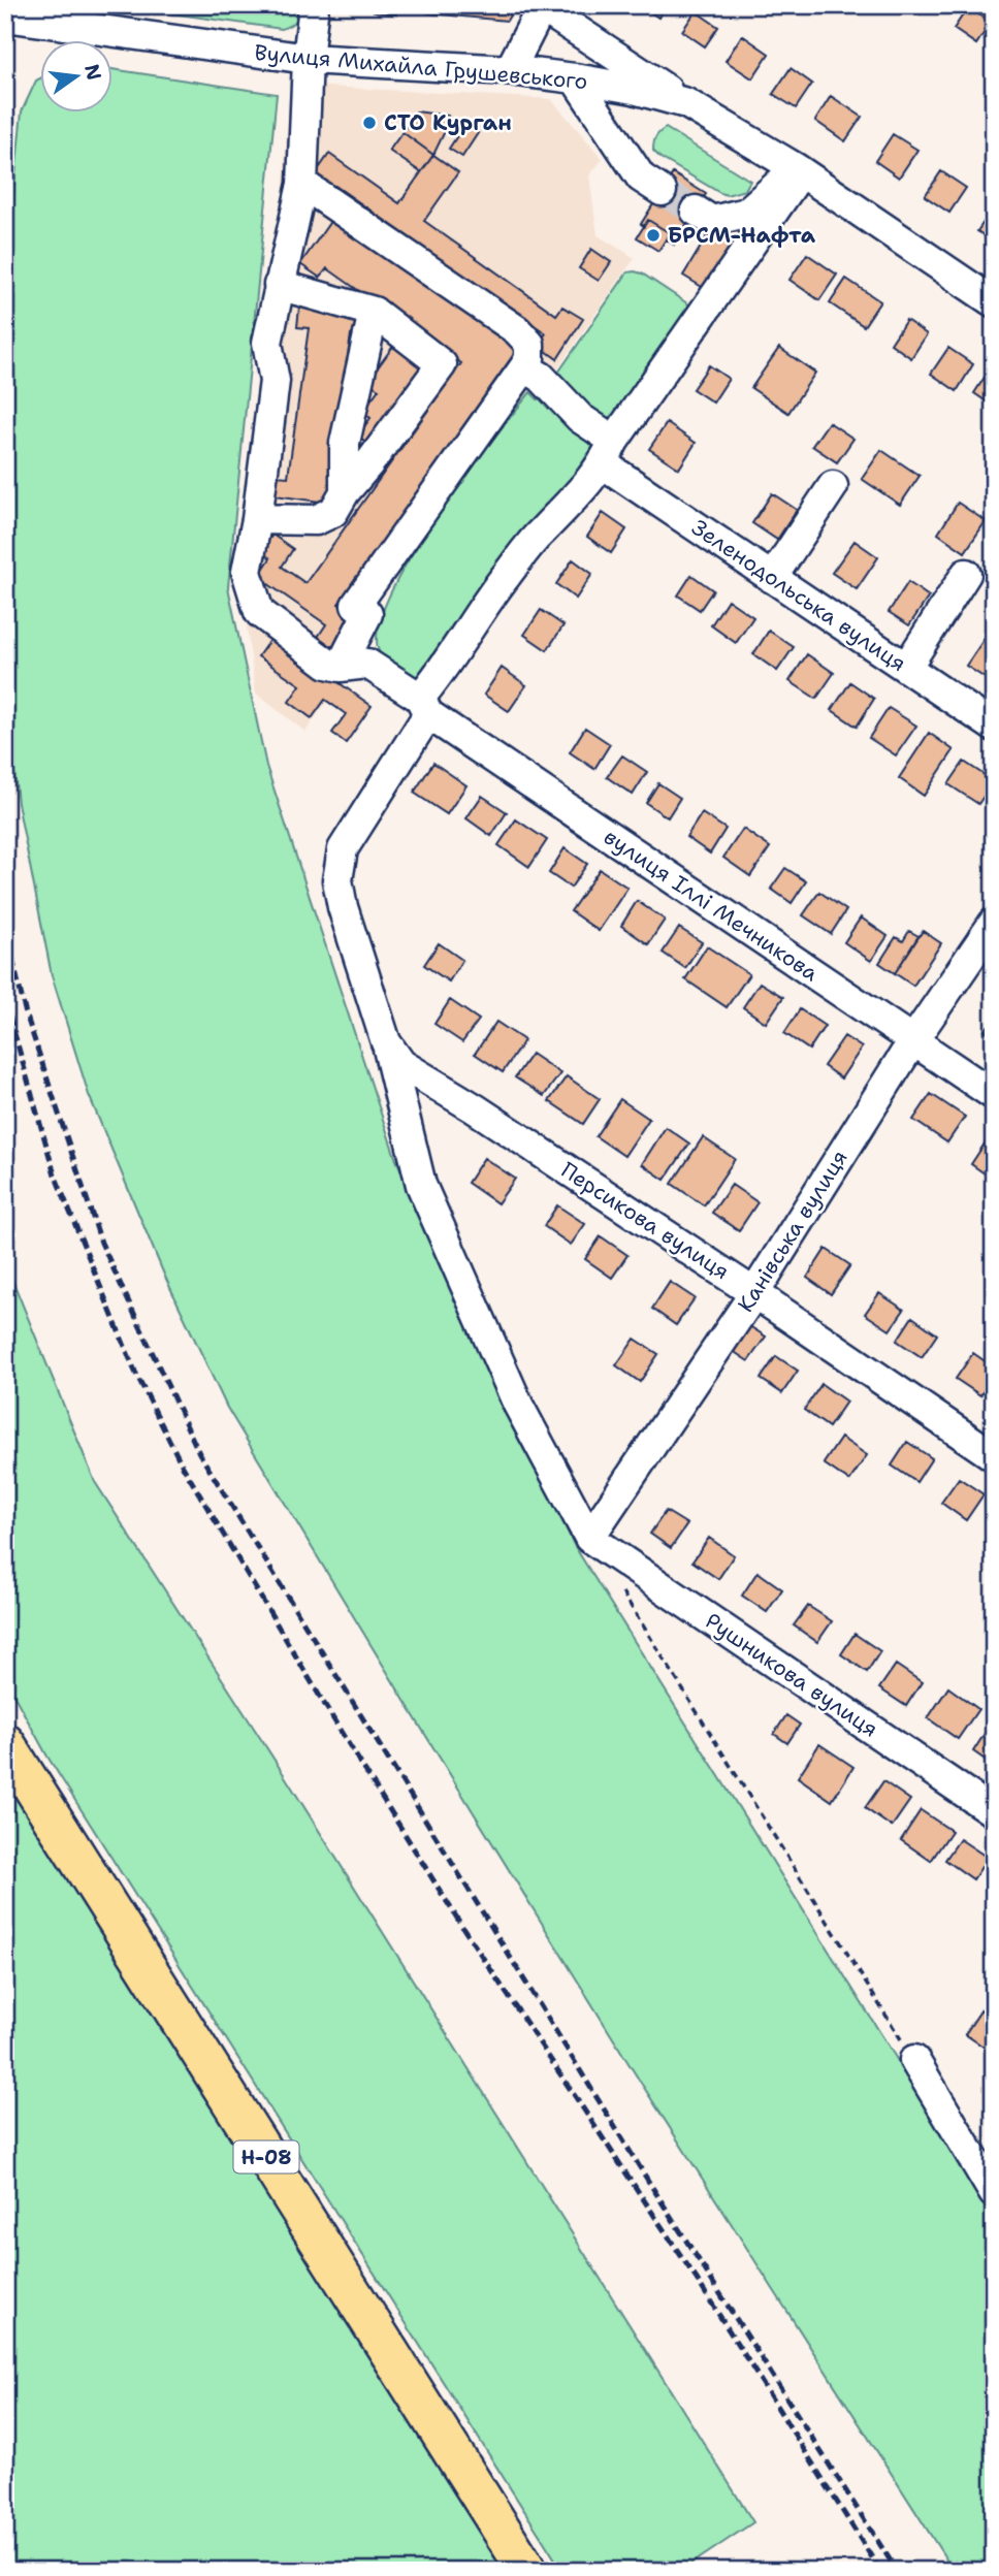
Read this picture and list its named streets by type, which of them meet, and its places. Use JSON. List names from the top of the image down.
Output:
{
  "streets": {
    "main road": ["Н-08"],
    "street": [
      "Вулиця Михайла Грушевського",
      "Зеленодольська вулиця",
      "вулиця Іллі Мечникова",
      "Персикова вулиця",
      "Канівська вулиця",
      "Рушникова вулиця"
    ]
  },
  "crossings": [
    ["вулиця Іллі Мечникова", "Канівська вулиця"],
    ["Персикова вулиця", "Канівська вулиця"],
    ["Канівська вулиця", "Рушникова вулиця"]
  ],
  "places": ["СТО Курган", "БРСМ-Нафта"],
  "north": "right"
}
